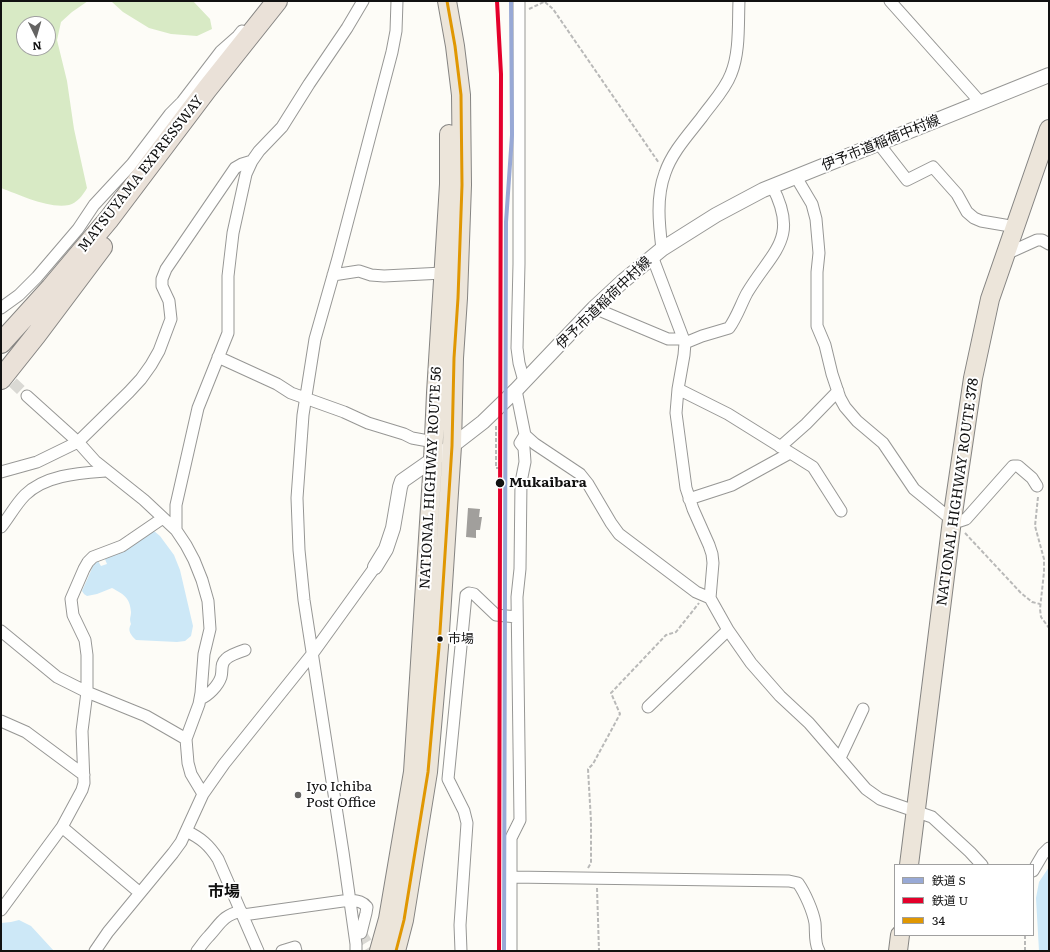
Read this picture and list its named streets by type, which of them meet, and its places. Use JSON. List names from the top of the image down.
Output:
{
  "streets": {
    "highway": ["MATSUYAMA EXPRESSWAY", "NATIONAL HIGHWAY ROUTE 56", "NATIONAL HIGHWAY ROUTE 378"],
    "street": ["伊予市道稲荷中村線"]
  },
  "crossings": [
    ["伊予市道稲荷中村線", "NATIONAL HIGHWAY ROUTE 56"]
  ],
  "districts": ["市場"],
  "places": ["Mukaibara", "市場", "Iyo Ichiba Post Office"],
  "lines": ["rail line S", "rail line U", "transit line 34"],
  "legend": ["鉄道 S", "鉄道 U", "34"],
  "north": "bottom"
}
